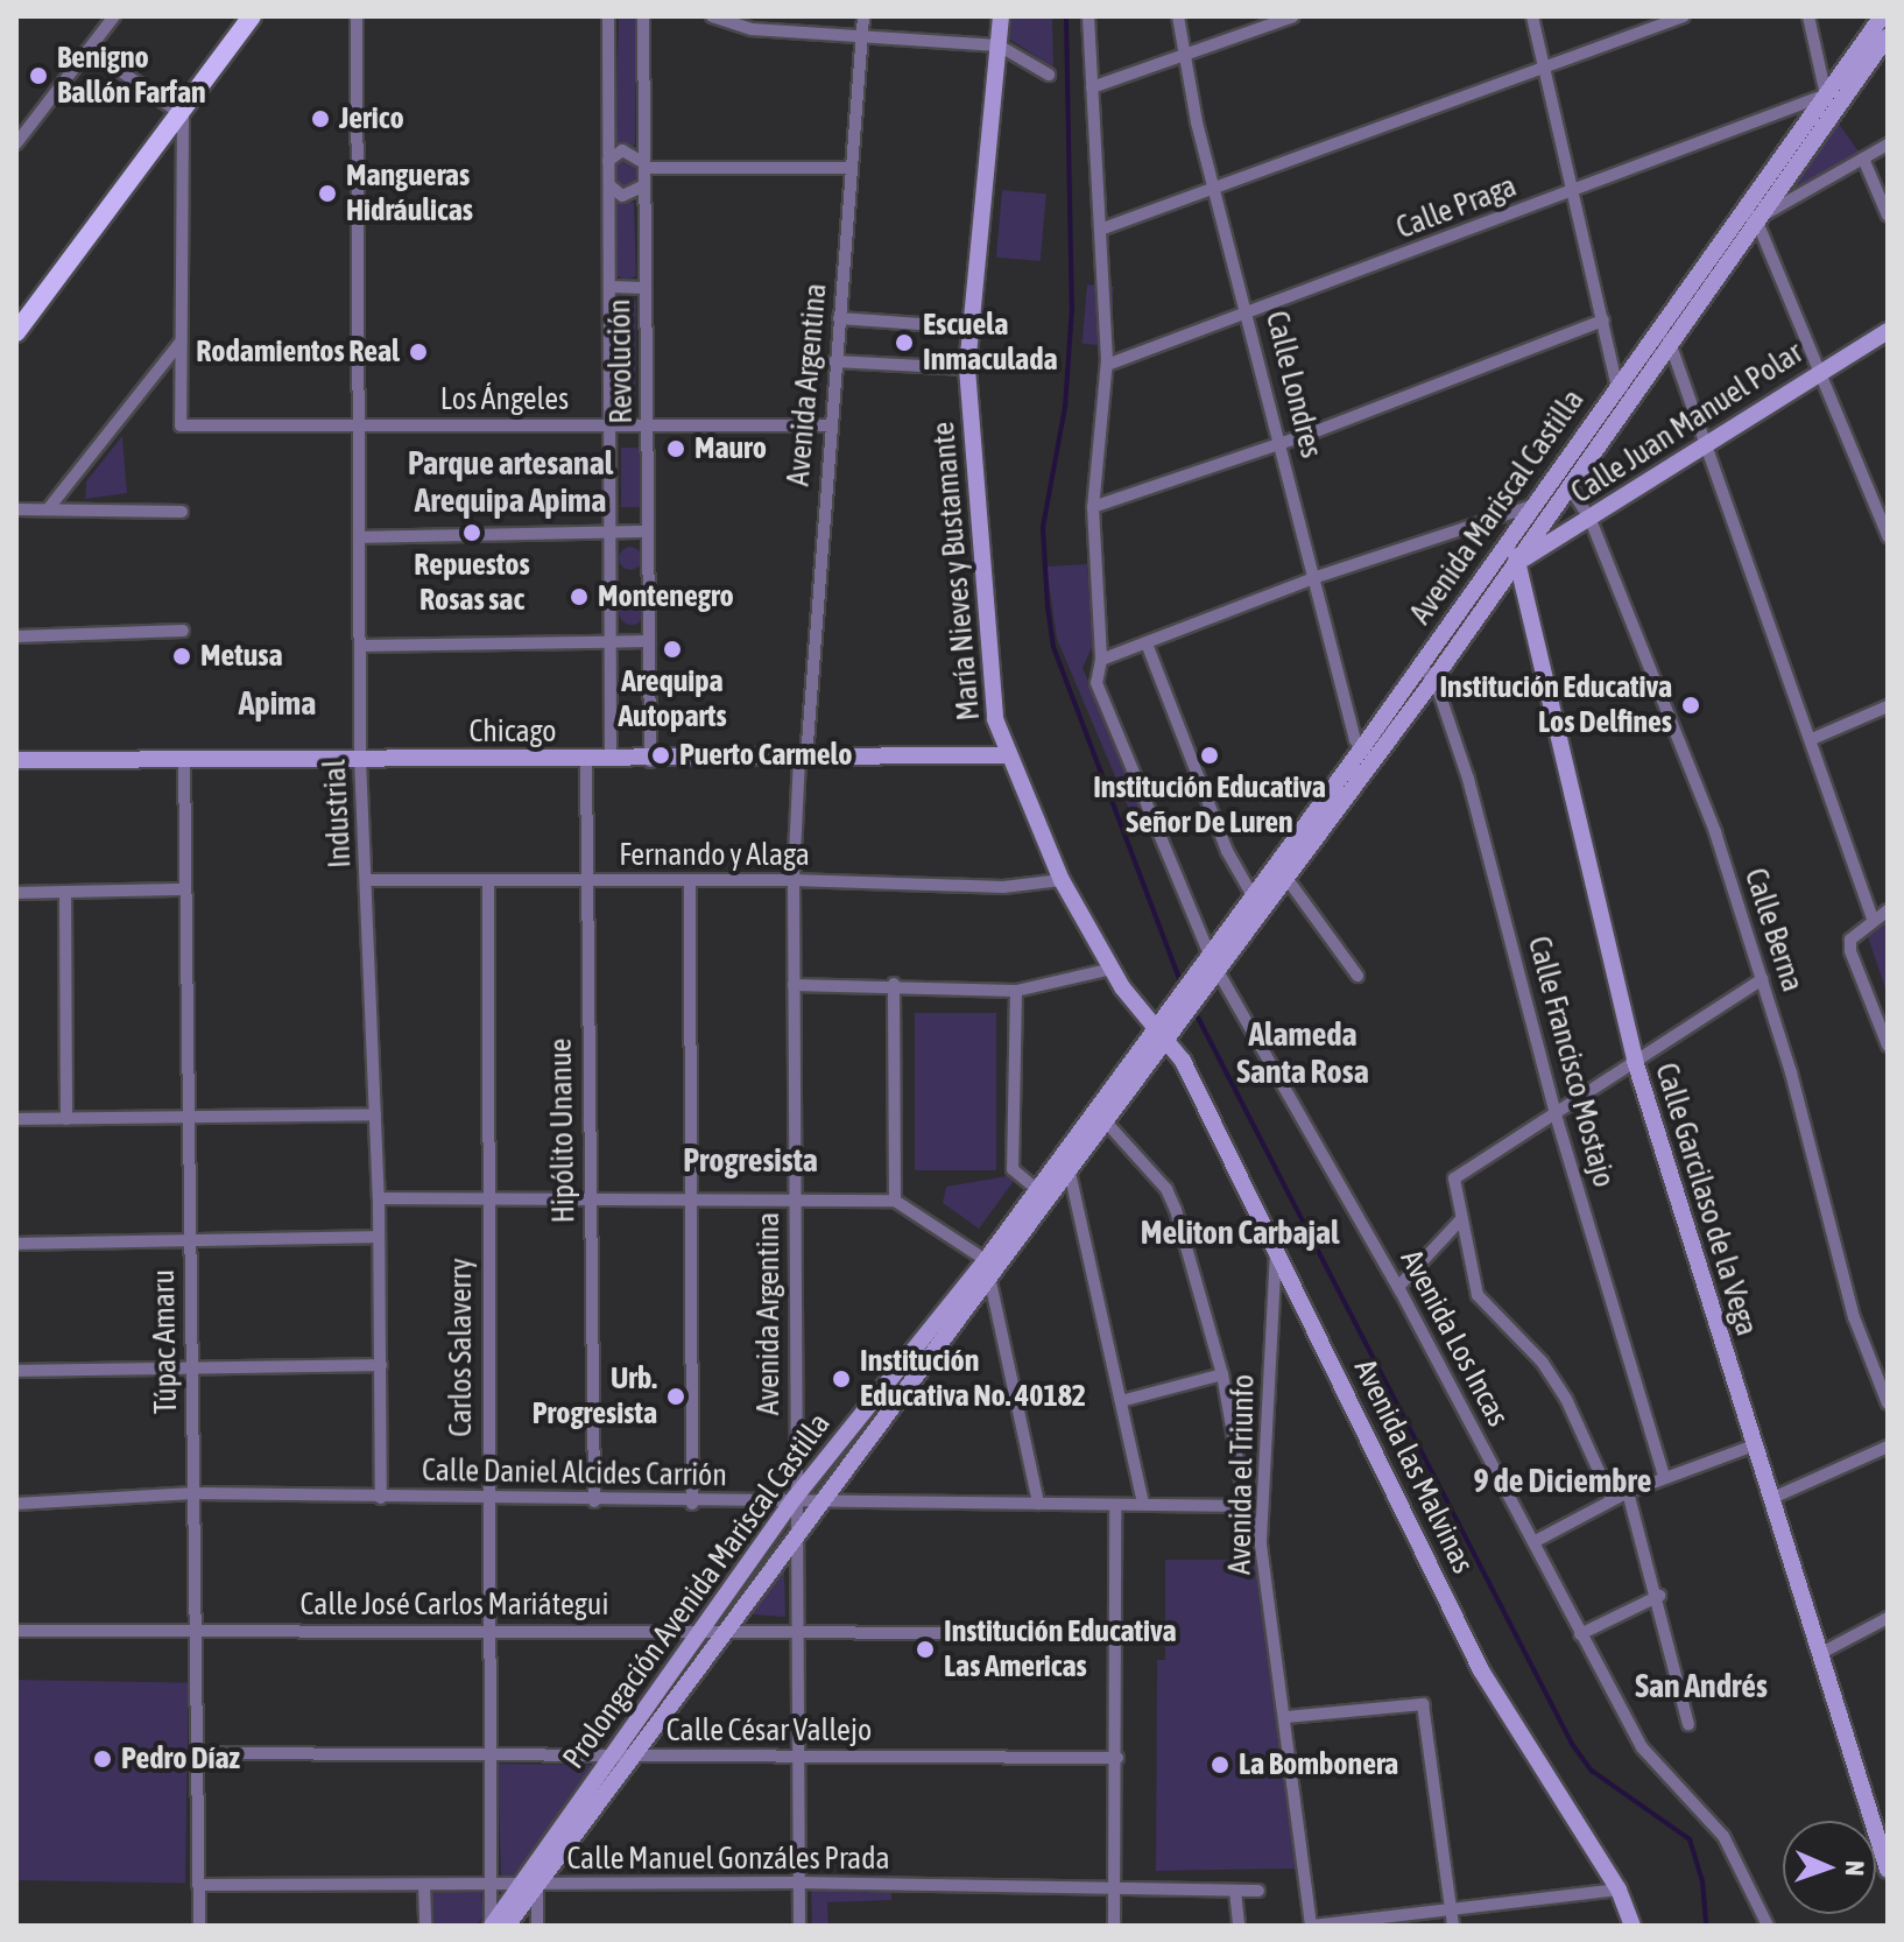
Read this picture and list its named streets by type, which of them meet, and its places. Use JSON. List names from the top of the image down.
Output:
{
  "streets": {
    "street": [
      "Calle Praga",
      "Revolución",
      "Avenida Argentina",
      "Calle Londres",
      "Los Ángeles",
      "Calle Juan Manuel Polar",
      "Avenida Mariscal Castilla",
      "María Nieves y Bustamante",
      "Chicago",
      "Industrial",
      "Fernando y Alaga",
      "Calle Berna",
      "Calle Francisco Mostajo",
      "Hipólito Unanue",
      "Calle Garcilaso de la Vega",
      "Avenida Los Incas",
      "Túpac Amaru",
      "Carlos Salaverry",
      "Avenida las Malvinas",
      "Calle Daniel Alcides Carrión",
      "Avenida el Triunfo",
      "Prolongación Avenida Mariscal Castilla",
      "Calle José Carlos Mariátegui",
      "Calle César Vallejo",
      "Calle Manuel Gonzáles Prada"
    ]
  },
  "crossings": [
    ["Calle Praga", "Calle Londres"],
    ["Calle Praga", "Avenida Mariscal Castilla"],
    ["Calle Praga", "Avenida Los Incas"],
    ["Revolución", "Los Ángeles"],
    ["Revolución", "Chicago"],
    ["Avenida Argentina", "Los Ángeles"],
    ["Avenida Argentina", "Chicago"],
    ["Avenida Argentina", "Fernando y Alaga"],
    ["Avenida Argentina", "Calle Daniel Alcides Carrión"],
    ["Avenida Argentina", "Prolongación Avenida Mariscal Castilla"],
    ["Avenida Argentina", "Calle José Carlos Mariátegui"],
    ["Avenida Argentina", "Calle César Vallejo"],
    ["Avenida Argentina", "Calle Manuel Gonzáles Prada"],
    ["Calle Londres", "Avenida Mariscal Castilla"],
    ["Los Ángeles", "Industrial"],
    ["Calle Juan Manuel Polar", "Avenida Mariscal Castilla"],
    ["Calle Juan Manuel Polar", "Calle Berna"],
    ["Calle Juan Manuel Polar", "Calle Garcilaso de la Vega"],
    ["Avenida Mariscal Castilla", "María Nieves y Bustamante"],
    ["Avenida Mariscal Castilla", "Calle Berna"],
    ["Avenida Mariscal Castilla", "Calle Francisco Mostajo"],
    ["Avenida Mariscal Castilla", "Calle Garcilaso de la Vega"],
    ["Avenida Mariscal Castilla", "Avenida Los Incas"],
    ["Avenida Mariscal Castilla", "Avenida las Malvinas"],
    ["Avenida Mariscal Castilla", "Prolongación Avenida Mariscal Castilla"],
    ["María Nieves y Bustamante", "Chicago"],
    ["María Nieves y Bustamante", "Fernando y Alaga"],
    ["María Nieves y Bustamante", "Avenida las Malvinas"],
    ["María Nieves y Bustamante", "Prolongación Avenida Mariscal Castilla"],
    ["Chicago", "Industrial"],
    ["Chicago", "Hipólito Unanue"],
    ["Chicago", "Túpac Amaru"],
    ["Industrial", "Fernando y Alaga"],
    ["Industrial", "Calle Daniel Alcides Carrión"],
    ["Fernando y Alaga", "Hipólito Unanue"],
    ["Fernando y Alaga", "Carlos Salaverry"],
    ["Hipólito Unanue", "Calle Daniel Alcides Carrión"],
    ["Túpac Amaru", "Calle Daniel Alcides Carrión"],
    ["Túpac Amaru", "Calle José Carlos Mariátegui"],
    ["Túpac Amaru", "Calle César Vallejo"],
    ["Túpac Amaru", "Calle Manuel Gonzáles Prada"],
    ["Carlos Salaverry", "Calle Daniel Alcides Carrión"],
    ["Carlos Salaverry", "Prolongación Avenida Mariscal Castilla"],
    ["Carlos Salaverry", "Calle José Carlos Mariátegui"],
    ["Carlos Salaverry", "Calle César Vallejo"],
    ["Carlos Salaverry", "Calle Manuel Gonzáles Prada"],
    ["Avenida las Malvinas", "Avenida el Triunfo"],
    ["Avenida las Malvinas", "Prolongación Avenida Mariscal Castilla"],
    ["Calle Daniel Alcides Carrión", "Prolongación Avenida Mariscal Castilla"],
    ["Prolongación Avenida Mariscal Castilla", "Calle José Carlos Mariátegui"],
    ["Prolongación Avenida Mariscal Castilla", "Calle César Vallejo"],
    ["Prolongación Avenida Mariscal Castilla", "Calle Manuel Gonzáles Prada"]
  ],
  "districts": [
    "Parque artesanal Arequipa Apima",
    "Apima",
    "Alameda Santa Rosa",
    "Progresista",
    "Meliton Carbajal",
    "9 de Diciembre",
    "San Andrés"
  ],
  "places": [
    "Benigno Ballón Farfan",
    "Jerico",
    "Mangueras Hidráulicas",
    "Escuela Inmaculada",
    "Rodamientos Real",
    "Mauro",
    "Repuestos Rosas sac",
    "Montenegro",
    "Arequipa Autoparts",
    "Metusa",
    "Institución Educativa Los Delfines",
    "Puerto Carmelo",
    "Institución Educativa Señor De Luren",
    "Institución Educativa No. 40182",
    "Urb. Progresista",
    "Institución Educativa Las Americas",
    "Pedro Díaz",
    "La Bombonera"
  ],
  "north": "right"
}
